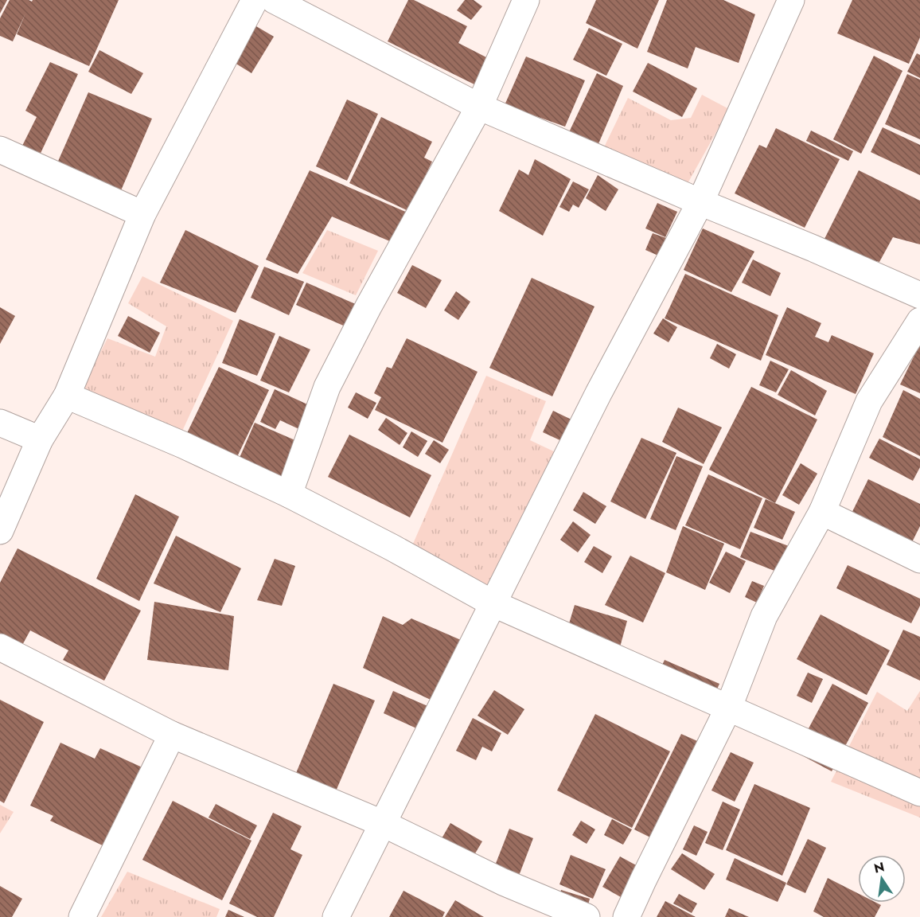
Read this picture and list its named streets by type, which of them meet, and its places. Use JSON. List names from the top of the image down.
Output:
{
  "north": "top"
}
